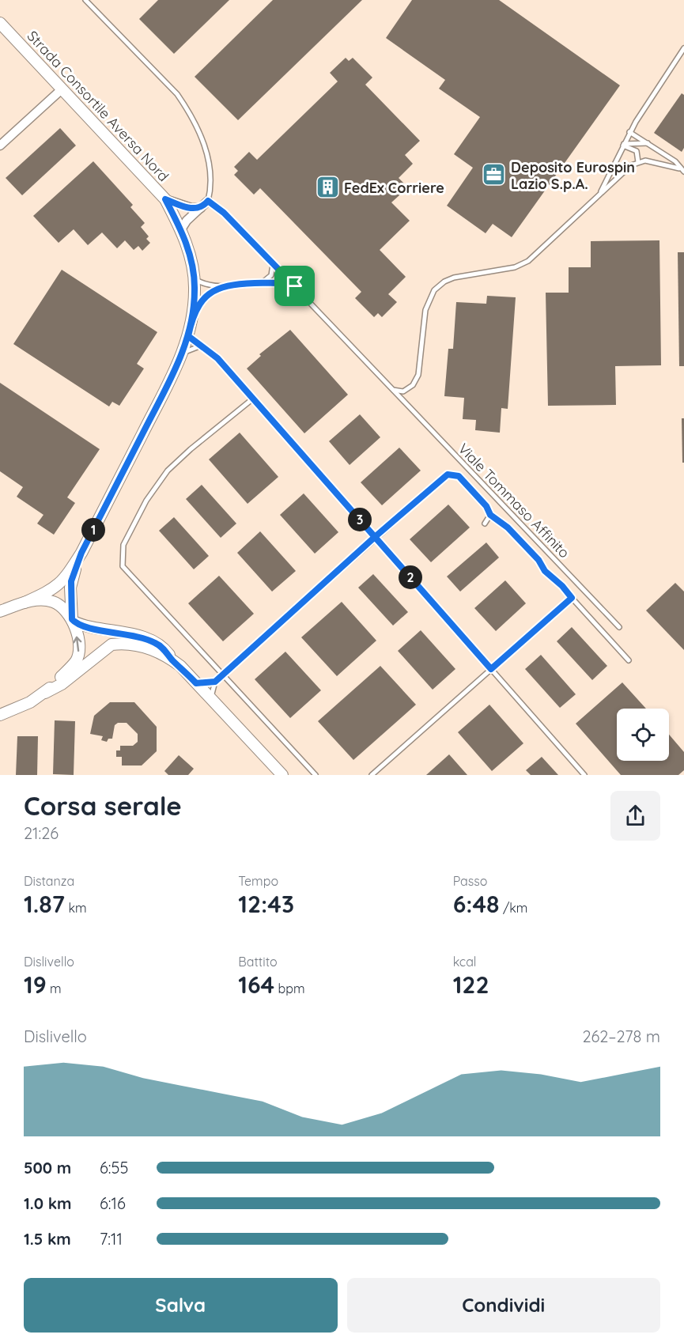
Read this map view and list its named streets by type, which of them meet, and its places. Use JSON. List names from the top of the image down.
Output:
{
  "streets": {
    "street": ["Strada Consortile Aversa Nord"],
    "lane": ["Viale Tommaso Affinito"]
  },
  "places": {
    "office": ["Deposito Eurospin Lazio S.p.A."],
    "building": ["FedEx Corriere"]
  },
  "page": {
    "pins": ["3", "1", "2"],
    "heading": ["Corsa serale", "21:26"],
    "stats": [
      ["Distanza", "1.87 km"],
      ["Tempo", "12:43"],
      ["Passo", "6:48 /km"],
      ["Dislivello", "19 m"],
      ["Battito", "164 bpm"],
      ["kcal", "122"]
    ],
    "chart": ["Dislivello", "262–278 m"],
    "list": [
      {
        "name": "500 m",
        "note": "6:55"
      },
      {
        "name": "1.0 km",
        "note": "6:16"
      },
      {
        "name": "1.5 km",
        "note": "7:11"
      }
    ],
    "buttons": ["Salva", "Condividi"]
  }
}
